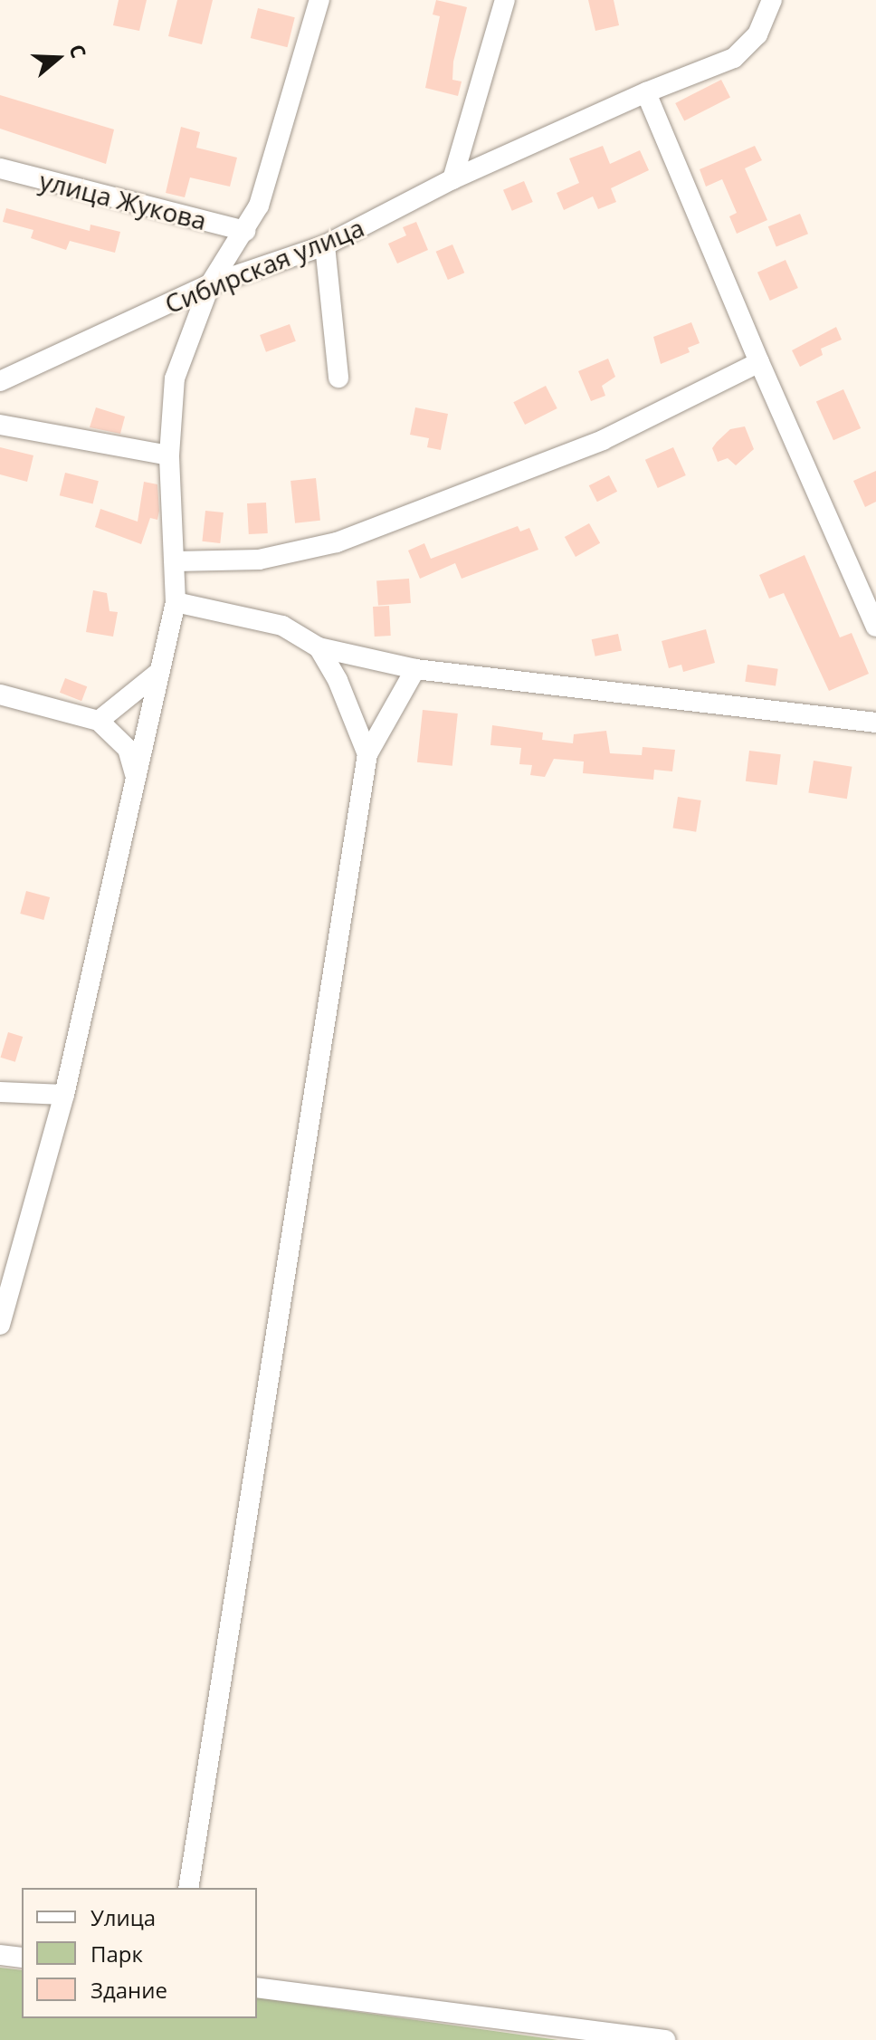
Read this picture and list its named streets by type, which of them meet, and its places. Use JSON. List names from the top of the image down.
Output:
{
  "streets": {
    "street": ["улица Жукова", "Сибирская улица"]
  },
  "legend": ["Улица", "Парк", "Здание"],
  "north": "right"
}
